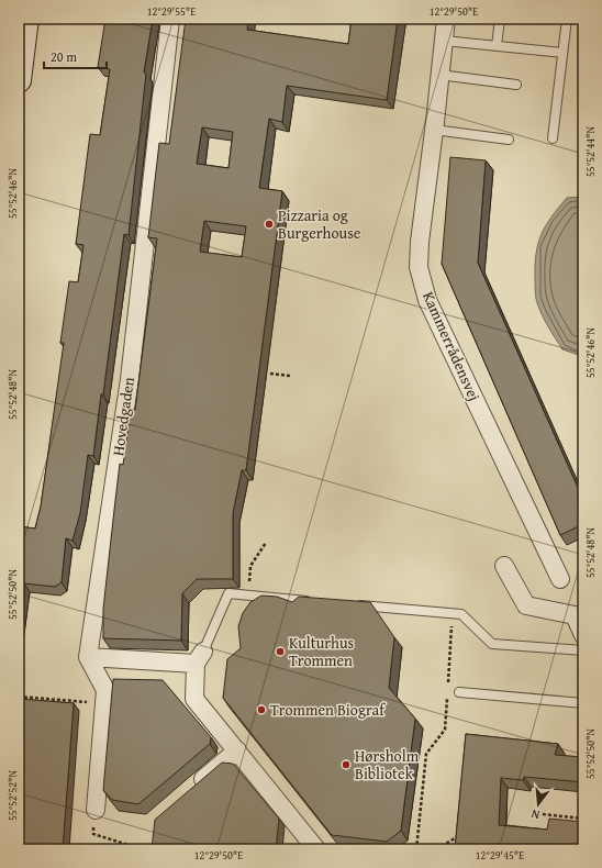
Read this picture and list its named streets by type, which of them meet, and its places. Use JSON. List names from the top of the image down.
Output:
{
  "streets": {
    "street": ["Kammerrådensvej", "Hovedgaden"]
  },
  "places": [
    "Pizzaria og Burgerhouse",
    "Kulturhus Trommen",
    "Trommen Biograf",
    "Hørsholm Bibliotek"
  ],
  "scale_bar": "20 m",
  "north": "bottom",
  "coordinates": [
    "12°29'55\"E",
    "12°29'50\"E",
    "55°52'44\"N",
    "55°52'46\"N",
    "55°52'48\"N",
    "55°52'50\"N",
    "55°52'52\"N",
    "12°29'45\"E"
  ]
}
